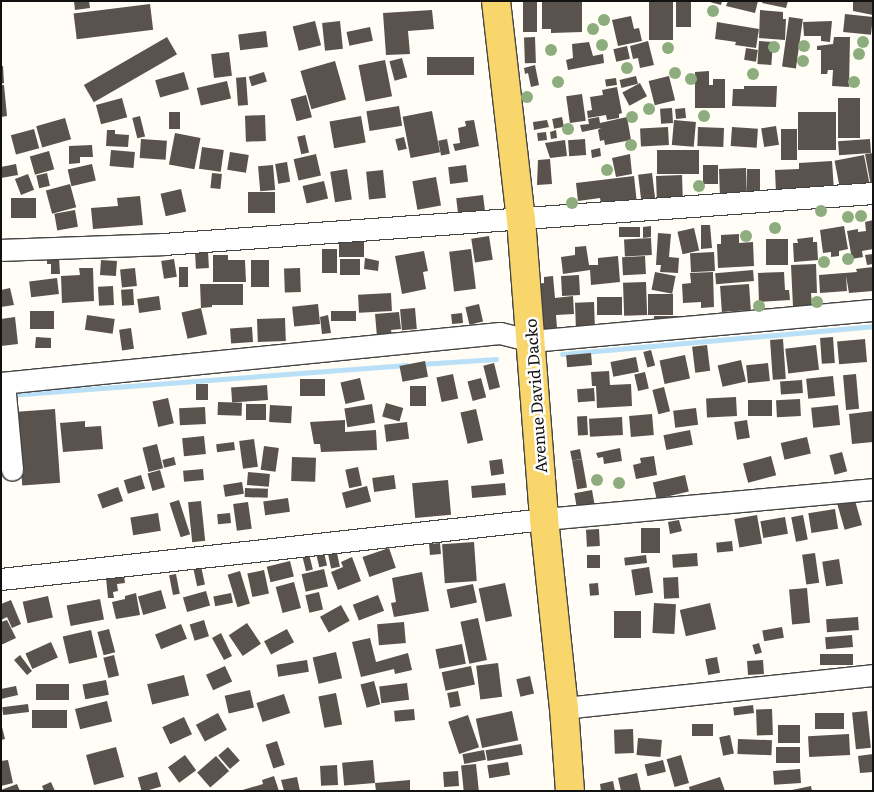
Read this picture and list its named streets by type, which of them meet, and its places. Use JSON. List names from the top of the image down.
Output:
{
  "streets": {
    "main road": ["Avenue David Dacko"]
  }
}
